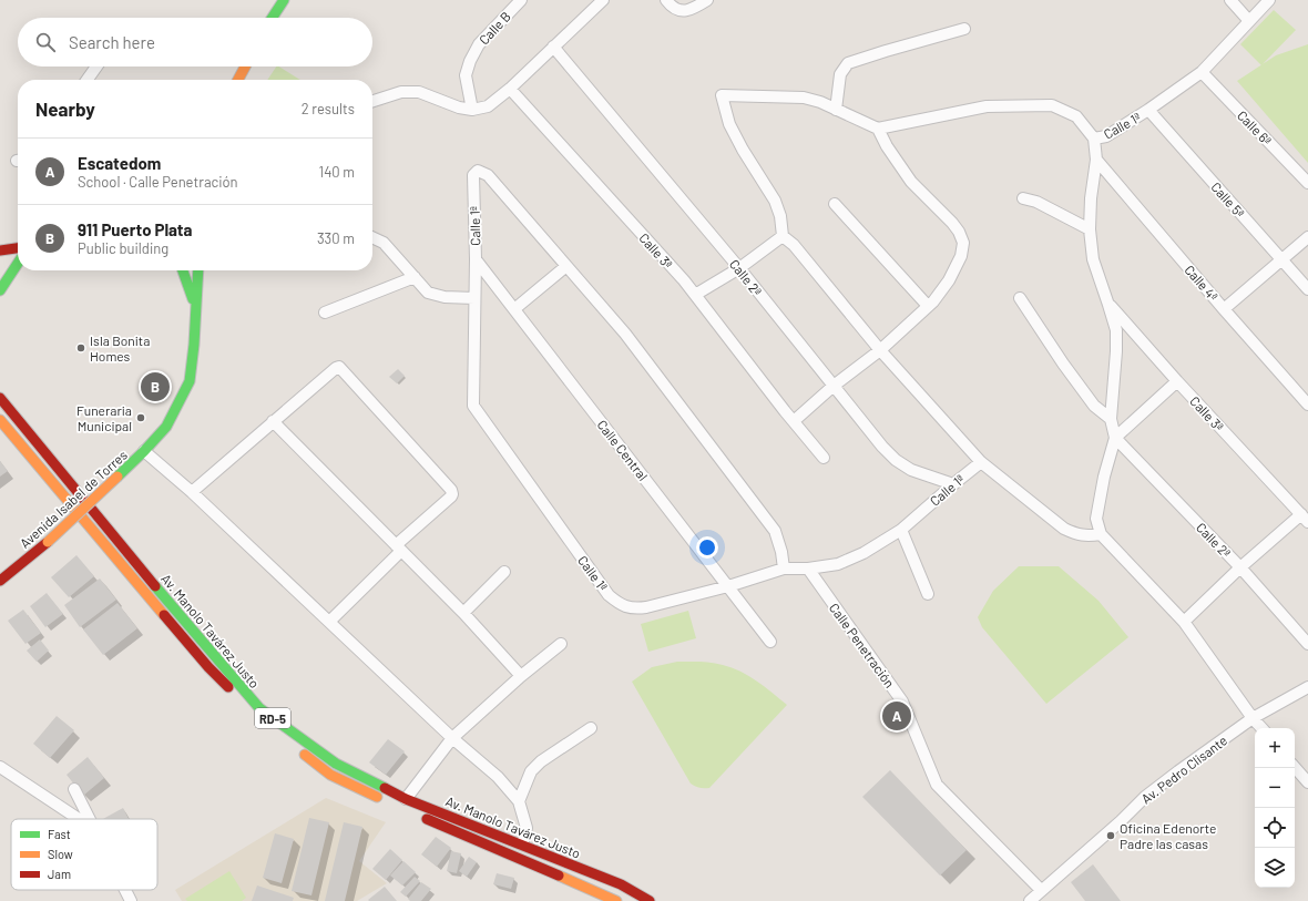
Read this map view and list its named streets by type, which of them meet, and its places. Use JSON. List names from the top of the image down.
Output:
{
  "streets": {
    "main road": ["Avenida Isabel de Torres", "Av. Manolo Tavárez Justo", "RD-5"],
    "street": [
      "Calle B",
      "Calle 1ª",
      "Calle 6ª",
      "Calle 5ª",
      "Calle 3ª",
      "Calle 2ª",
      "Calle 4ª",
      "Calle Central",
      "Calle Penetración",
      "Av. Pedro Clisante"
    ]
  },
  "crossings": [
    ["Calle 1ª", "Calle 6ª"],
    ["Calle 1ª", "Calle 5ª"],
    ["Calle 1ª", "Calle 3ª"],
    ["Calle 1ª", "Calle 2ª"],
    ["Calle 1ª", "Calle 4ª"],
    ["Calle 1ª", "Calle Central"],
    ["Calle 1ª", "Calle Penetración"],
    ["Calle Penetración", "Av. Pedro Clisante"]
  ],
  "places": ["Isla Bonita Homes", "Funeraria Municipal", "Oficina Edenorte Padre las casas"],
  "legend": ["Fast", "Slow", "Jam"],
  "page": {
    "search": "Search here",
    "heading": ["Nearby", "2 results"],
    "list": [
      {
        "mark": "A",
        "name": "Escatedom",
        "note": "School · Calle Penetración",
        "value": "140 m"
      },
      {
        "mark": "B",
        "name": "911 Puerto Plata",
        "note": "Public building",
        "value": "330 m"
      }
    ],
    "pins": ["B", "A"],
    "map_buttons": ["+", "−"]
  }
}
